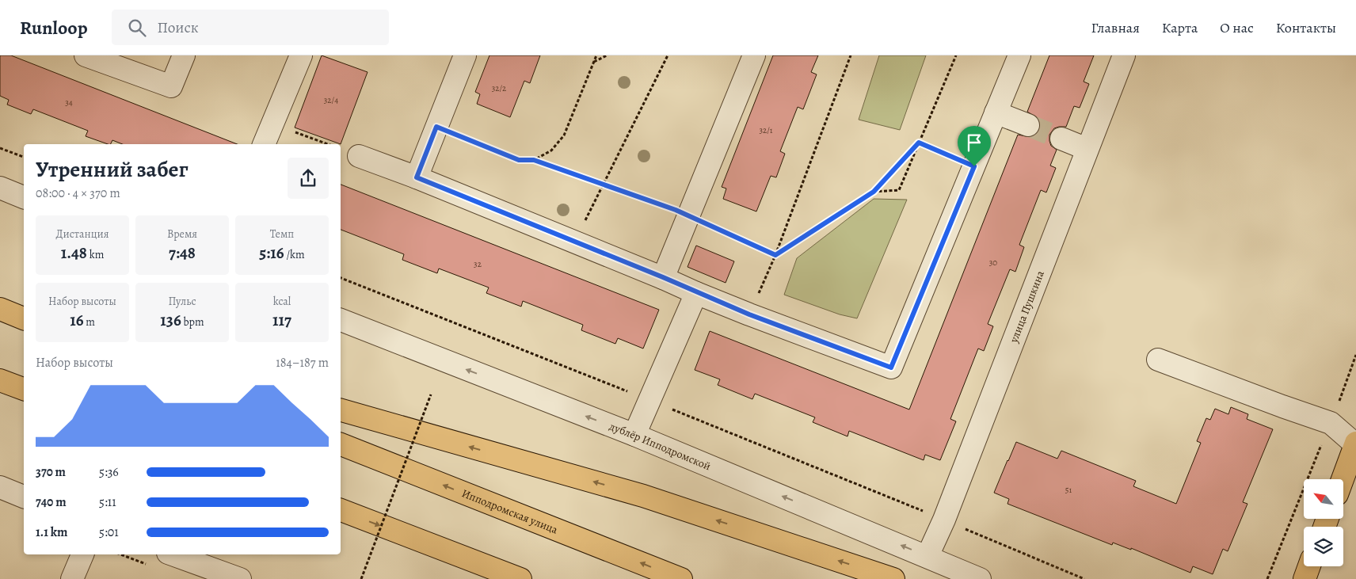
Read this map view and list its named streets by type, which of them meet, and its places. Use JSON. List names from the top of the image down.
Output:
{
  "streets": {
    "main road": ["Ипподромская улица"],
    "street": ["улица Пушкина", "дублёр Ипподромской"]
  },
  "crossings": [
    ["улица Пушкина", "дублёр Ипподромской"]
  ],
  "house_numbers": [
    "32/2",
    "32/4",
    "34",
    "32/1",
    "30",
    "32",
    "51"
  ],
  "north": "top left",
  "page": {
    "header": "Runloop",
    "search": "Поиск",
    "nav": [
      "Главная",
      "Карта",
      "О нас",
      "Контакты"
    ],
    "heading": ["Утренний забег", "08:00 · 4 × 370 m"],
    "stats": [
      ["Дистанция", "1.48 km"],
      ["Время", "7:48"],
      ["Темп", "5:16 /km"],
      ["Набор высоты", "16 m"],
      ["Пульс", "136 bpm"],
      ["kcal", "117"]
    ],
    "chart": ["Набор высоты", "184–187 m"],
    "list": [
      {
        "name": "370 m",
        "note": "5:36"
      },
      {
        "name": "740 m",
        "note": "5:11"
      },
      {
        "name": "1.1 km",
        "note": "5:01"
      }
    ]
  }
}
